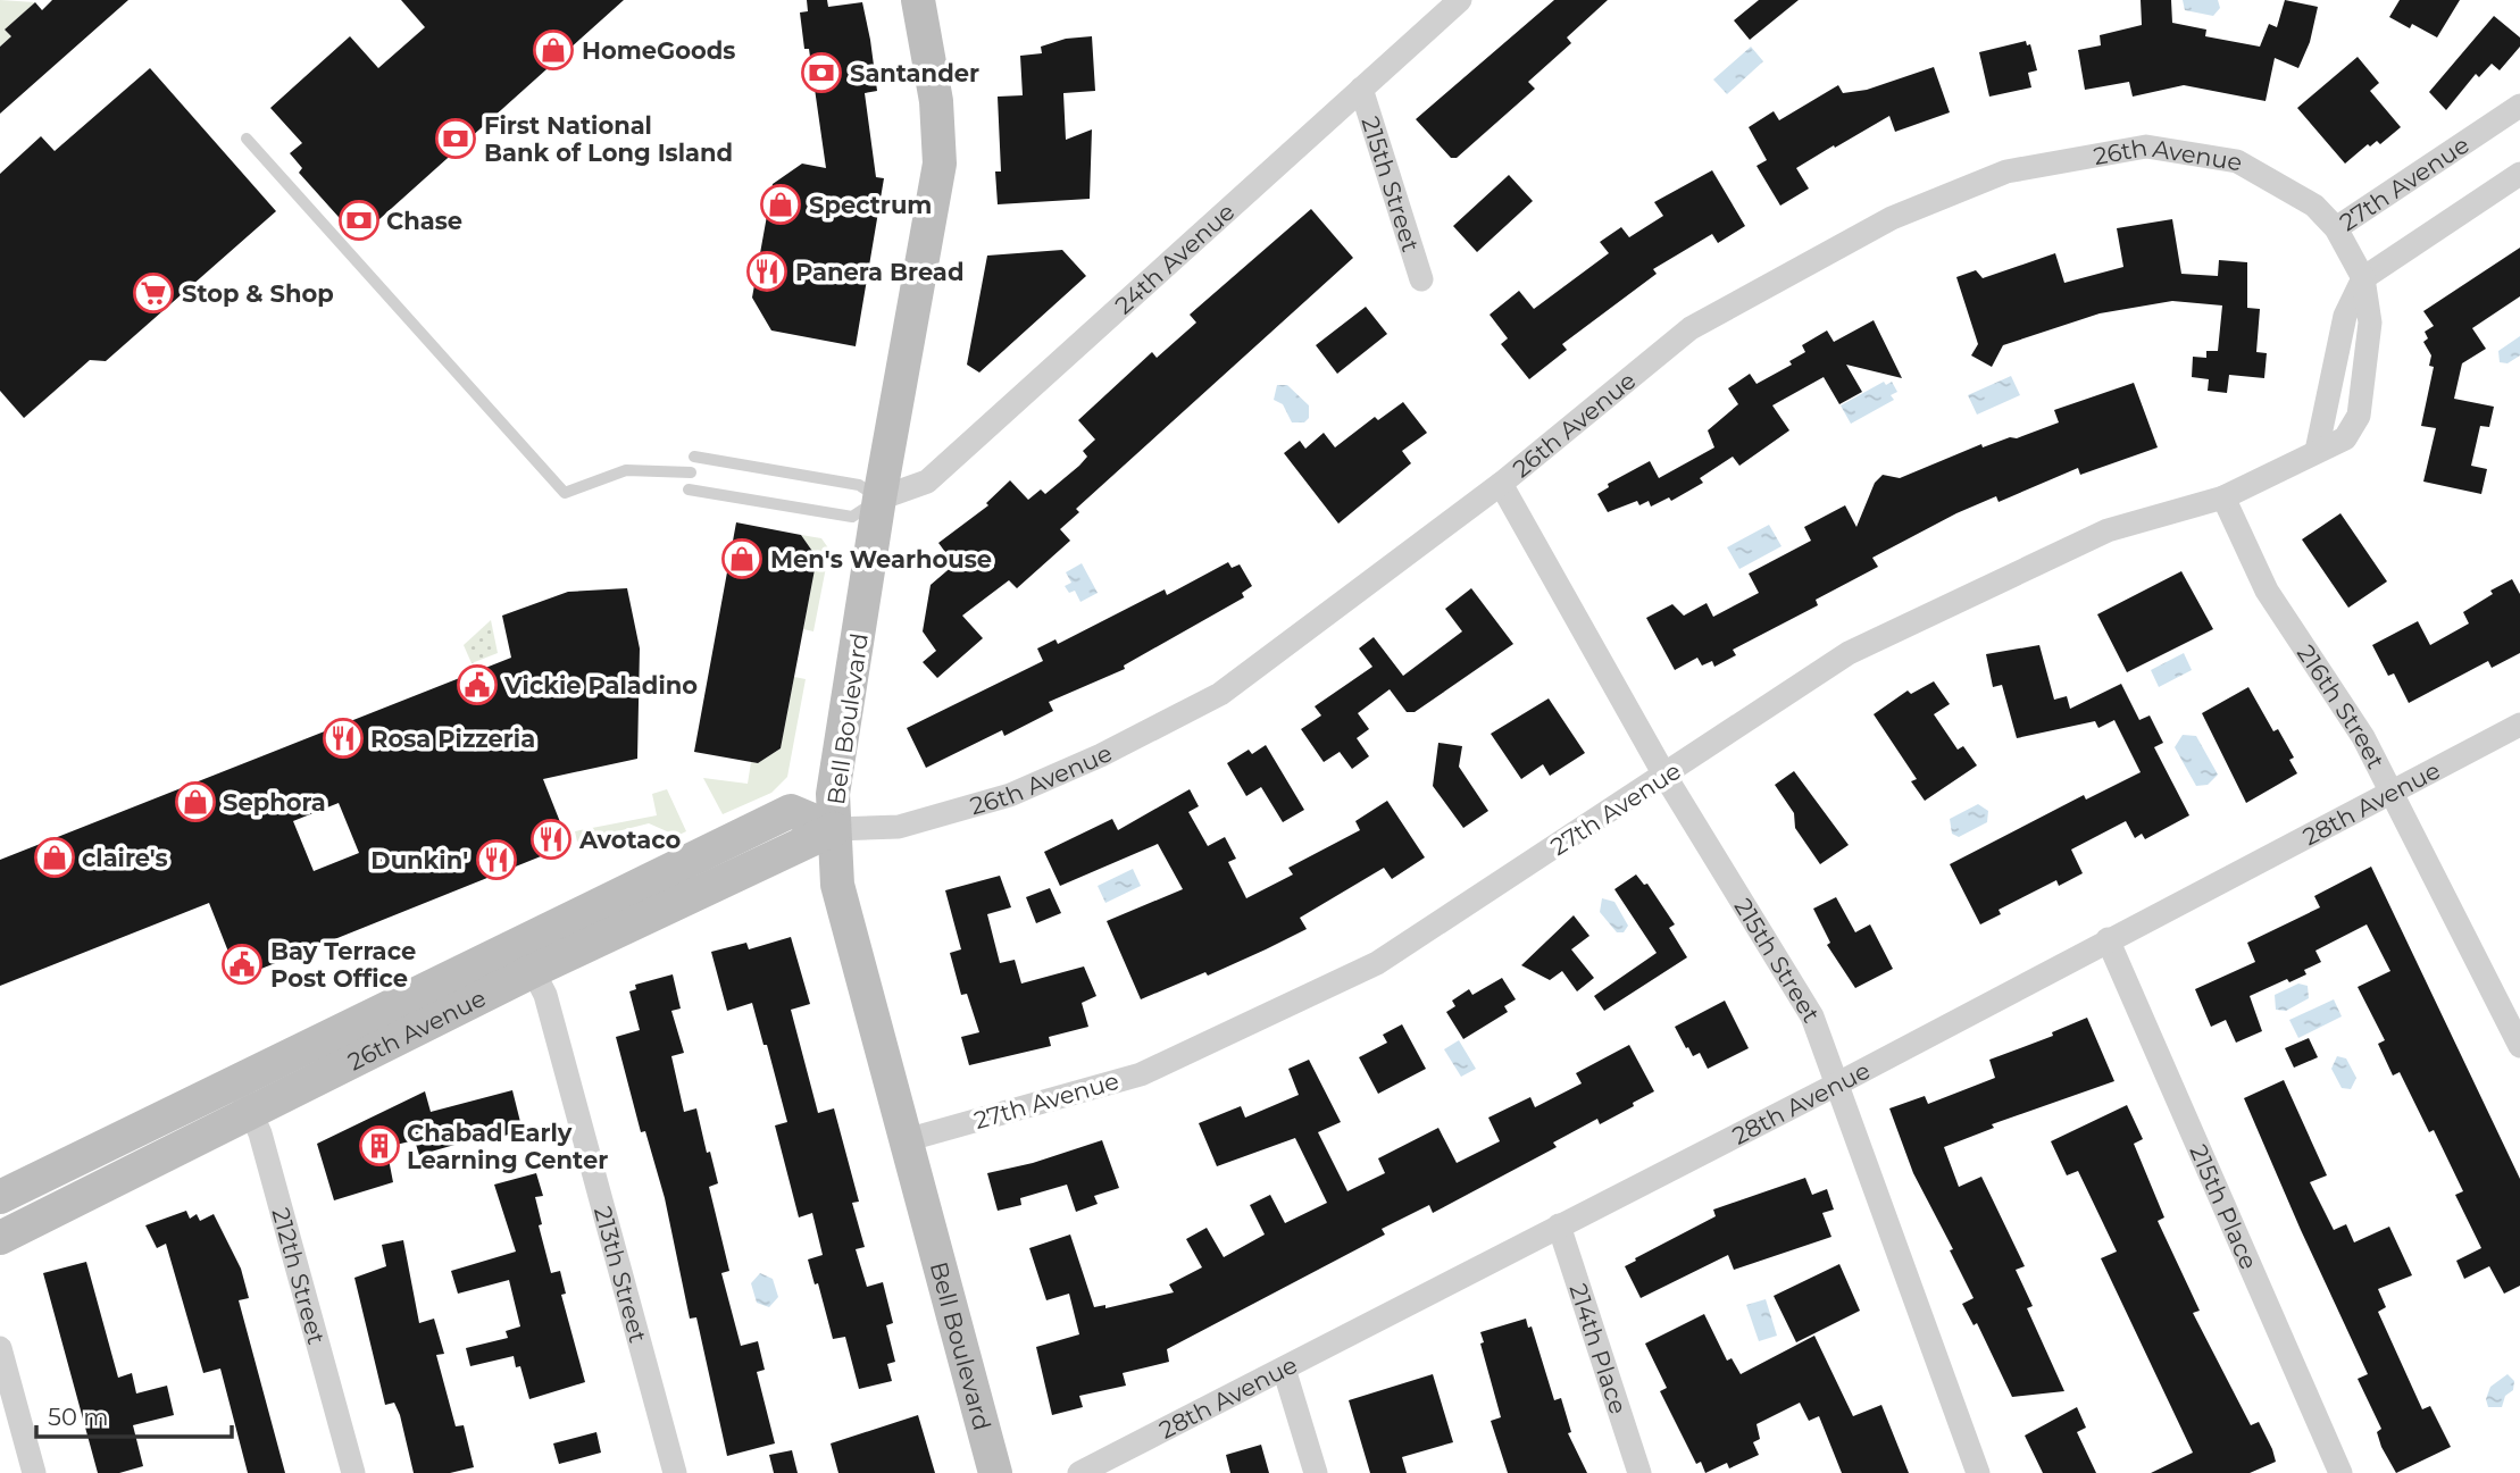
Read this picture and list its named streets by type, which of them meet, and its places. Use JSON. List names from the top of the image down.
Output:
{
  "streets": {
    "street": [
      "26th Avenue",
      "215th Street",
      "27th Avenue",
      "24th Avenue",
      "216th Street",
      "Bell Boulevard",
      "28th Avenue",
      "215th Place",
      "213th Street",
      "212th Street",
      "214th Place"
    ]
  },
  "crossings": [
    ["26th Avenue", "215th Street"],
    ["26th Avenue", "27th Avenue"],
    ["26th Avenue", "Bell Boulevard"],
    ["26th Avenue", "213th Street"],
    ["26th Avenue", "212th Street"],
    ["215th Street", "27th Avenue"],
    ["215th Street", "24th Avenue"],
    ["215th Street", "28th Avenue"],
    ["27th Avenue", "216th Street"],
    ["27th Avenue", "Bell Boulevard"],
    ["24th Avenue", "Bell Boulevard"],
    ["216th Street", "28th Avenue"],
    ["28th Avenue", "215th Place"],
    ["28th Avenue", "214th Place"]
  ],
  "places": {
    "shop": [
      "HomeGoods",
      "Spectrum",
      "Men's Wearhouse",
      "Sephora",
      "claire's"
    ],
    "bank": ["Santander", "First National Bank of Long Island", "Chase"],
    "restaurant": [
      "Panera Bread",
      "Rosa Pizzeria",
      "Avotaco",
      "Dunkin'"
    ],
    "supermarket": ["Stop & Shop"],
    "public building": ["Vickie Paladino", "Bay Terrace Post Office"],
    "building": ["Chabad Early Learning Center"]
  },
  "scale_bar": "50 m"
}
